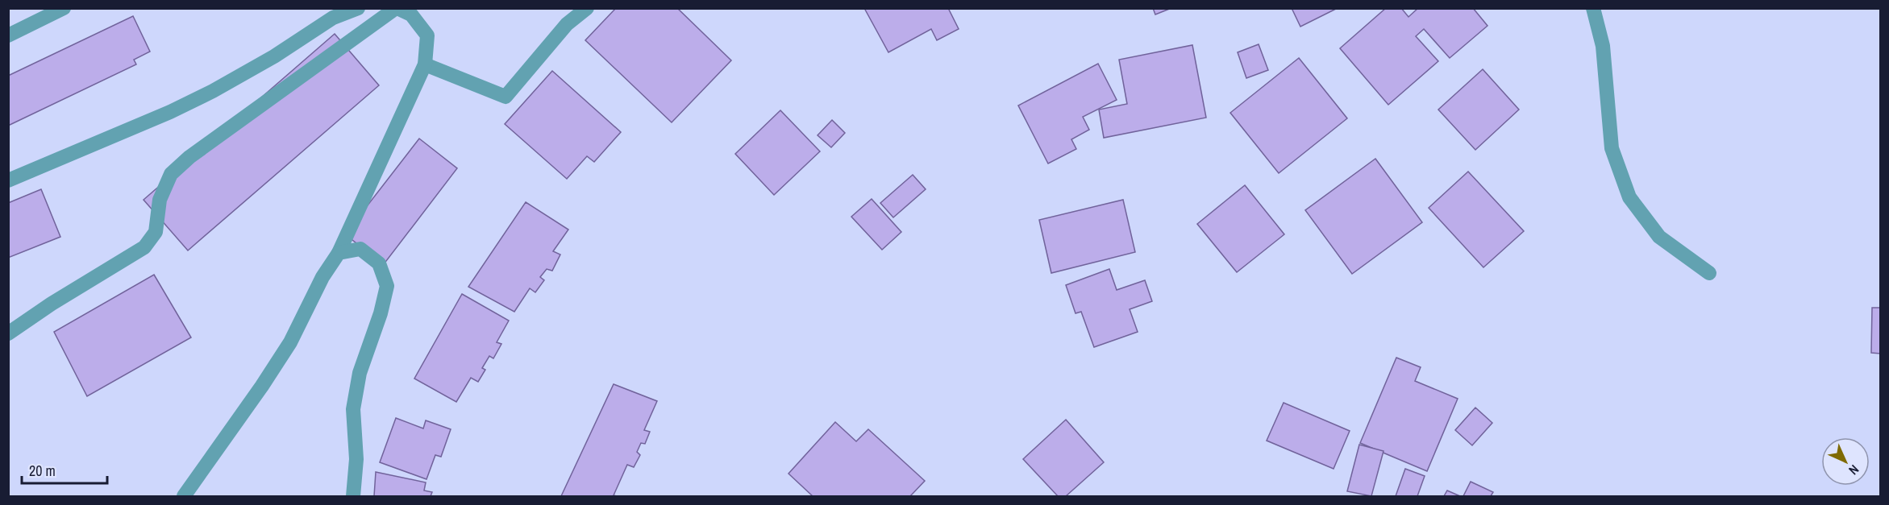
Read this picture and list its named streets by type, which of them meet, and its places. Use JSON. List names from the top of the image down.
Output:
{
  "scale_bar": "20 m",
  "north": "bottom right"
}
